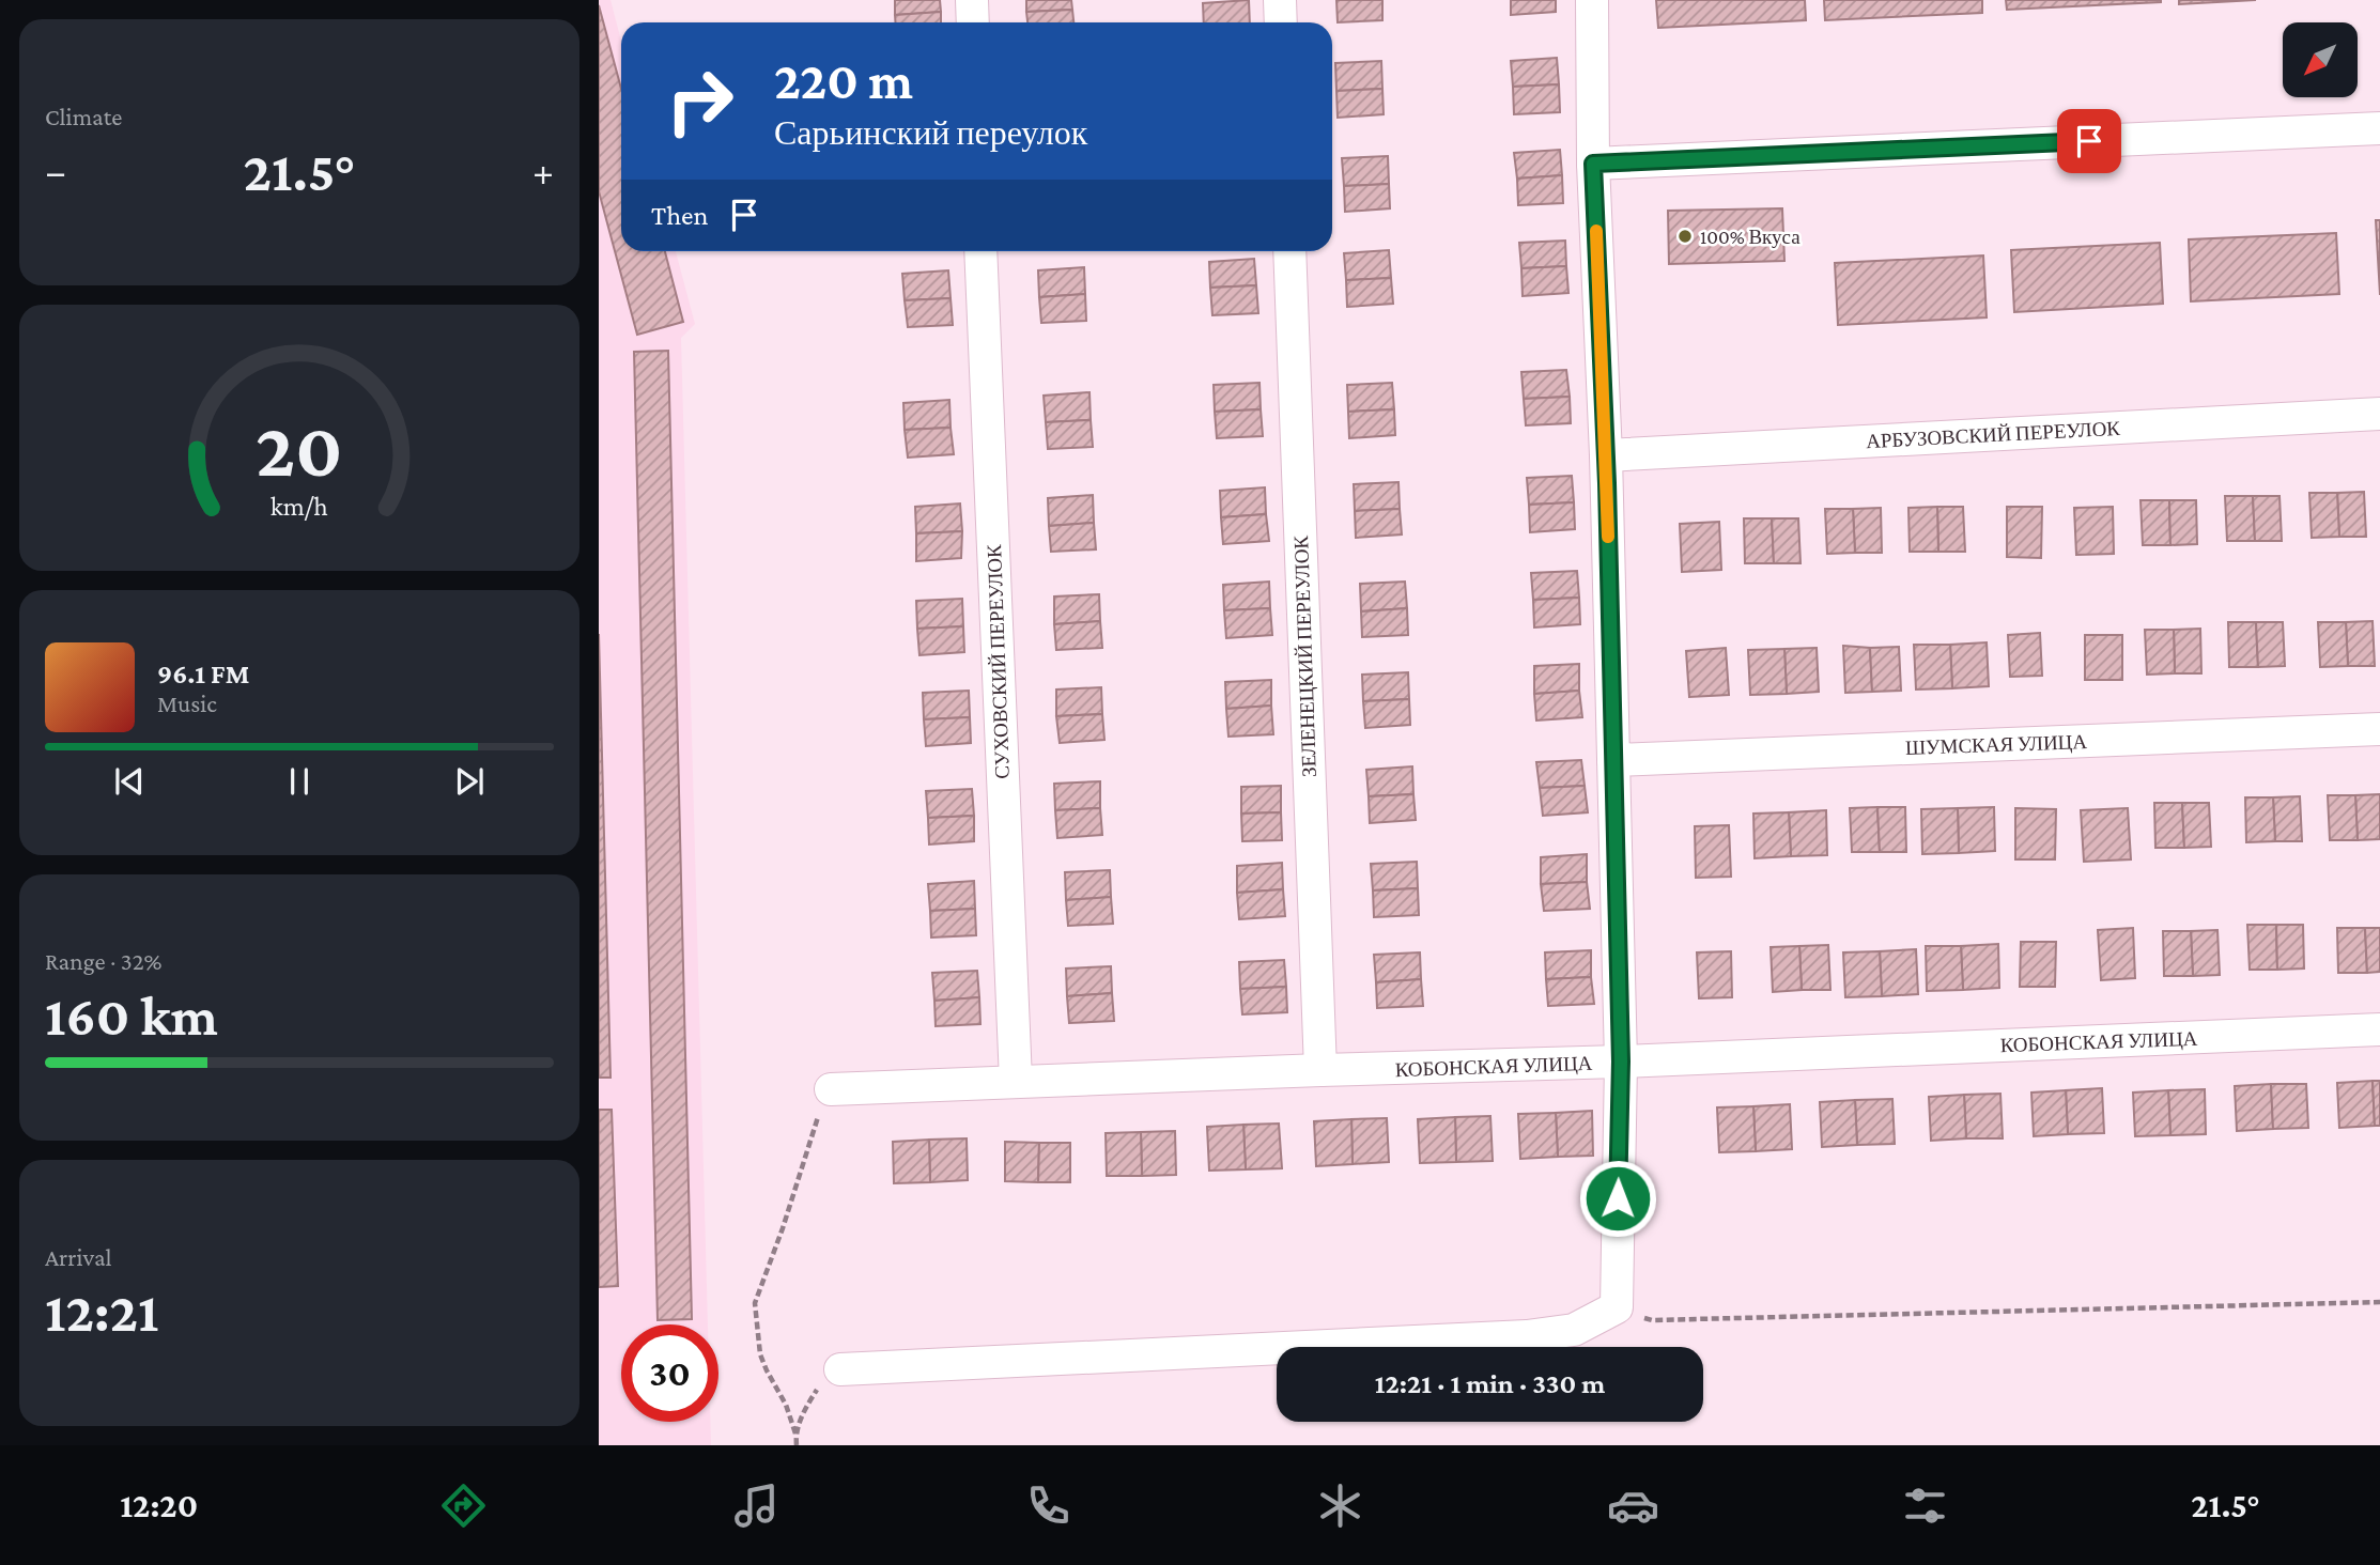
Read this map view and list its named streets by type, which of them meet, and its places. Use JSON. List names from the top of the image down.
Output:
{
  "streets": {
    "street": [
      "АРБУЗОВСКИЙ ПЕРЕУЛОК",
      "ЗЕЛЕНЕЦКИЙ ПЕРЕУЛОК",
      "СУХОВСКИЙ ПЕРЕУЛОК",
      "ШУМСКАЯ УЛИЦА",
      "КОБОНСКАЯ УЛИЦА"
    ]
  },
  "crossings": [
    ["ЗЕЛЕНЕЦКИЙ ПЕРЕУЛОК", "КОБОНСКАЯ УЛИЦА"],
    ["СУХОВСКИЙ ПЕРЕУЛОК", "КОБОНСКАЯ УЛИЦА"]
  ],
  "places": ["100% Вкуса"],
  "north": "bottom left",
  "page": {
    "tile": [
      "Climate",
      ["Range · 32%", "160 km"],
      ["Arrival", "12:21"]
    ],
    "turn": ["220 m", "Сарьинский переулок"],
    "heat": ["−", "21.5°", "+"],
    "then": "Then",
    "song": ["96.1 FM", "Music"],
    "limit": "30",
    "trip": "12:21 · 1 min · 330 m",
    "tabs": ["12:20", "21.5°"],
    "gauge": ["20", "km/h"]
  }
}
